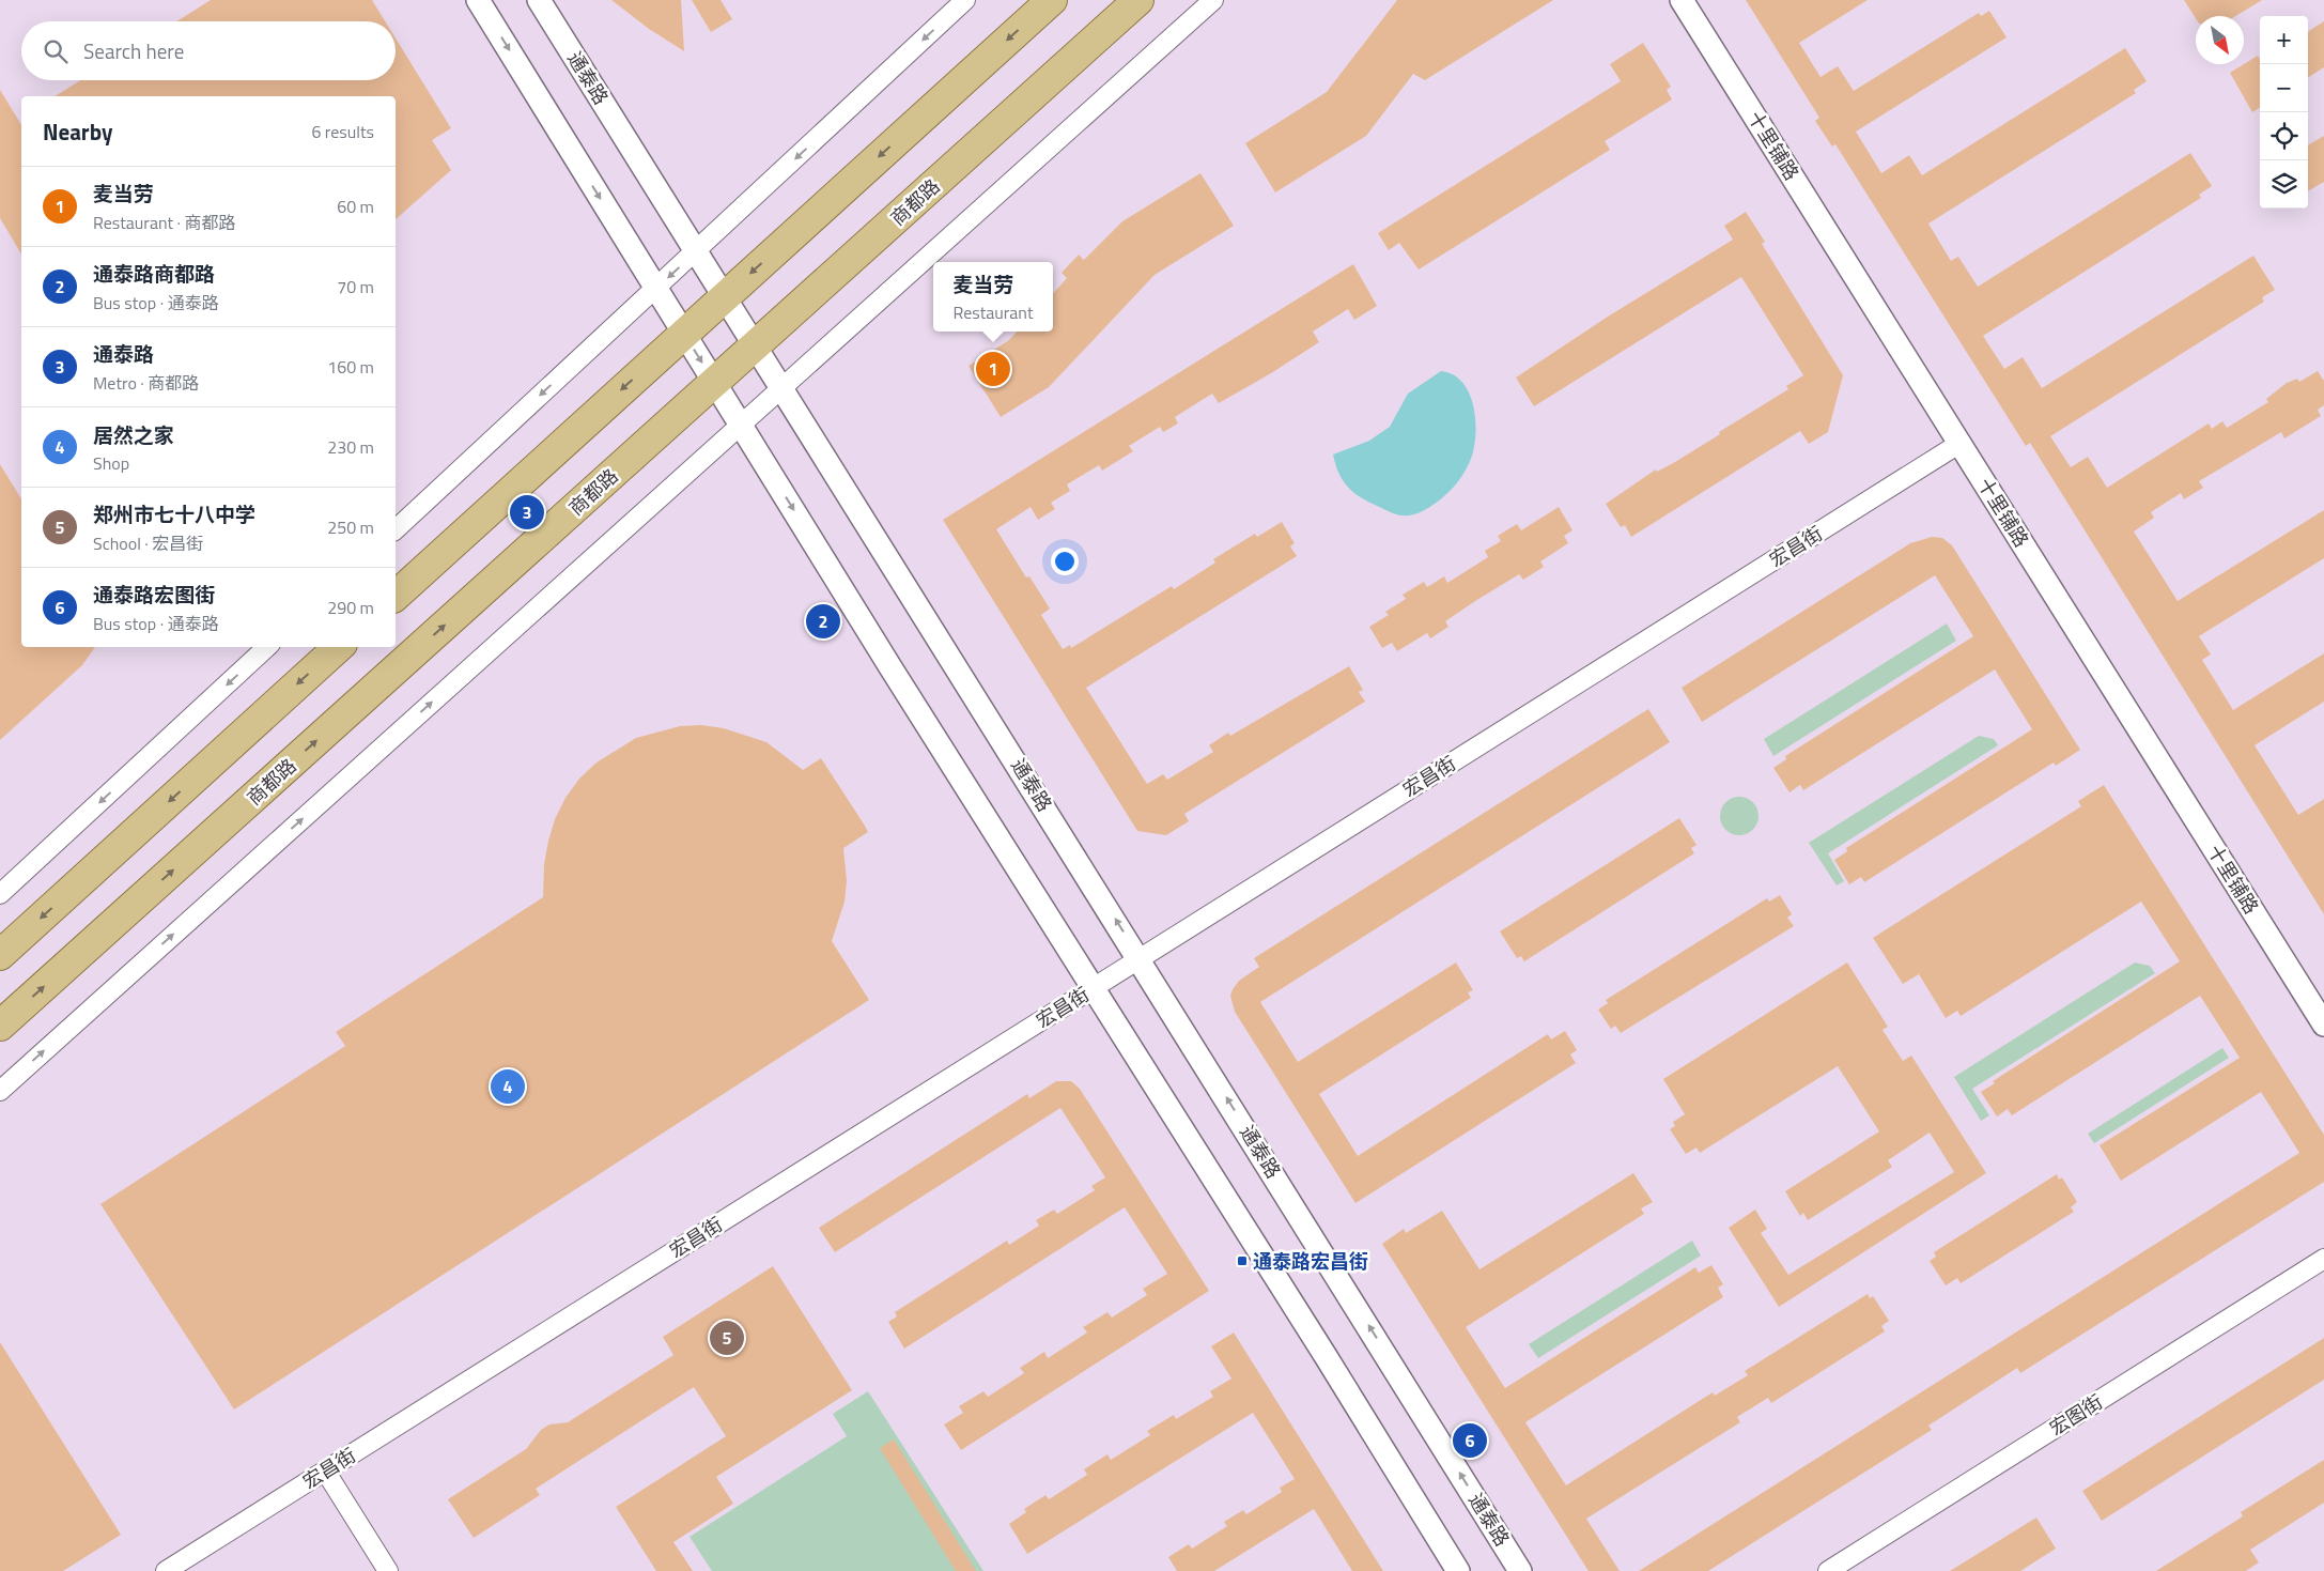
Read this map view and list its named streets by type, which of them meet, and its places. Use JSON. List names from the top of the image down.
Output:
{
  "streets": {
    "main road": ["商都路"],
    "street": [
      "通泰路",
      "十里铺路",
      "宏昌街",
      "宏图街"
    ]
  },
  "crossings": [
    ["通泰路", "商都路"],
    ["通泰路", "宏昌街"],
    ["十里铺路", "宏昌街"]
  ],
  "places": {
    "transit": ["通泰路宏昌街"]
  },
  "north": "bottom right",
  "page": {
    "map_buttons": ["+", "−"],
    "search": "Search here",
    "heading": ["Nearby", "6 results"],
    "list": [
      {
        "mark": "1",
        "name": "麦当劳",
        "note": "Restaurant · 商都路",
        "value": "60 m"
      },
      {
        "mark": "2",
        "name": "通泰路商都路",
        "note": "Bus stop · 通泰路",
        "value": "70 m"
      },
      {
        "mark": "3",
        "name": "通泰路",
        "note": "Metro · 商都路",
        "value": "160 m"
      },
      {
        "mark": "4",
        "name": "居然之家",
        "note": "Shop",
        "value": "230 m"
      },
      {
        "mark": "5",
        "name": "郑州市七十八中学",
        "note": "School · 宏昌街",
        "value": "250 m"
      },
      {
        "mark": "6",
        "name": "通泰路宏图街",
        "note": "Bus stop · 通泰路",
        "value": "290 m"
      }
    ],
    "popup": ["麦当劳", "Restaurant"],
    "pins": [
      "1",
      "3",
      "2",
      "4",
      "5",
      "6"
    ]
  }
}
